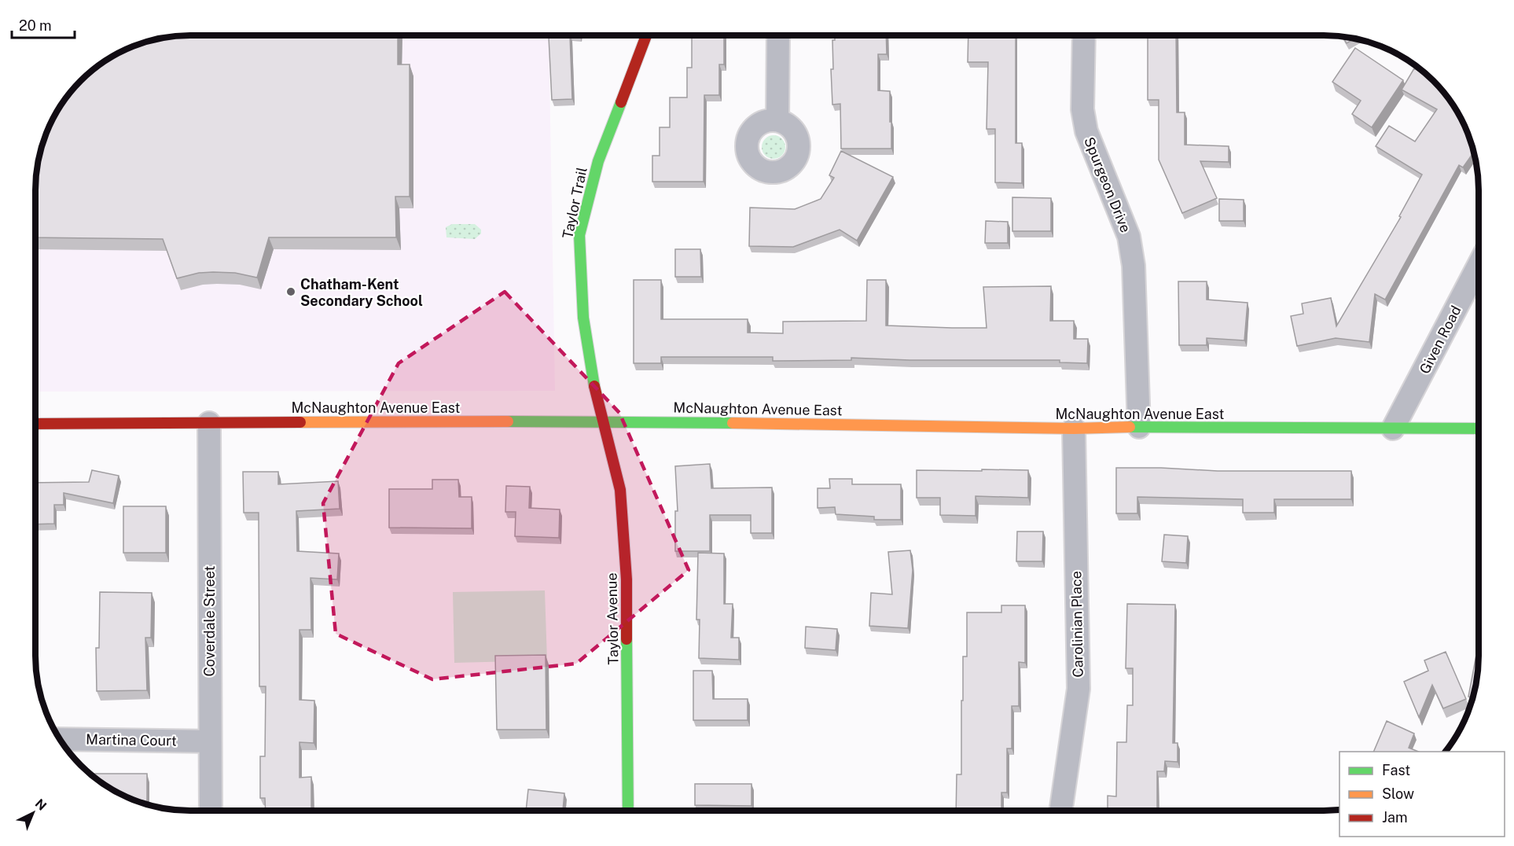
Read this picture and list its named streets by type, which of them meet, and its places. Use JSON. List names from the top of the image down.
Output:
{
  "streets": {
    "main road": ["Taylor Trail", "McNaughton Avenue East", "Taylor Avenue"],
    "street": [
      "Spurgeon Drive",
      "Given Road",
      "Coverdale Street",
      "Carolinian Place",
      "Martina Court"
    ]
  },
  "crossings": [
    ["Spurgeon Drive", "McNaughton Avenue East"],
    ["Taylor Trail", "McNaughton Avenue East"],
    ["Taylor Trail", "Taylor Avenue"],
    ["Given Road", "McNaughton Avenue East"],
    ["McNaughton Avenue East", "Taylor Avenue"],
    ["McNaughton Avenue East", "Coverdale Street"],
    ["McNaughton Avenue East", "Carolinian Place"],
    ["Coverdale Street", "Martina Court"]
  ],
  "places": ["Chatham-Kent Secondary School"],
  "legend": ["Fast", "Slow", "Jam"],
  "scale_bar": "20 m",
  "north": "top right"
}
